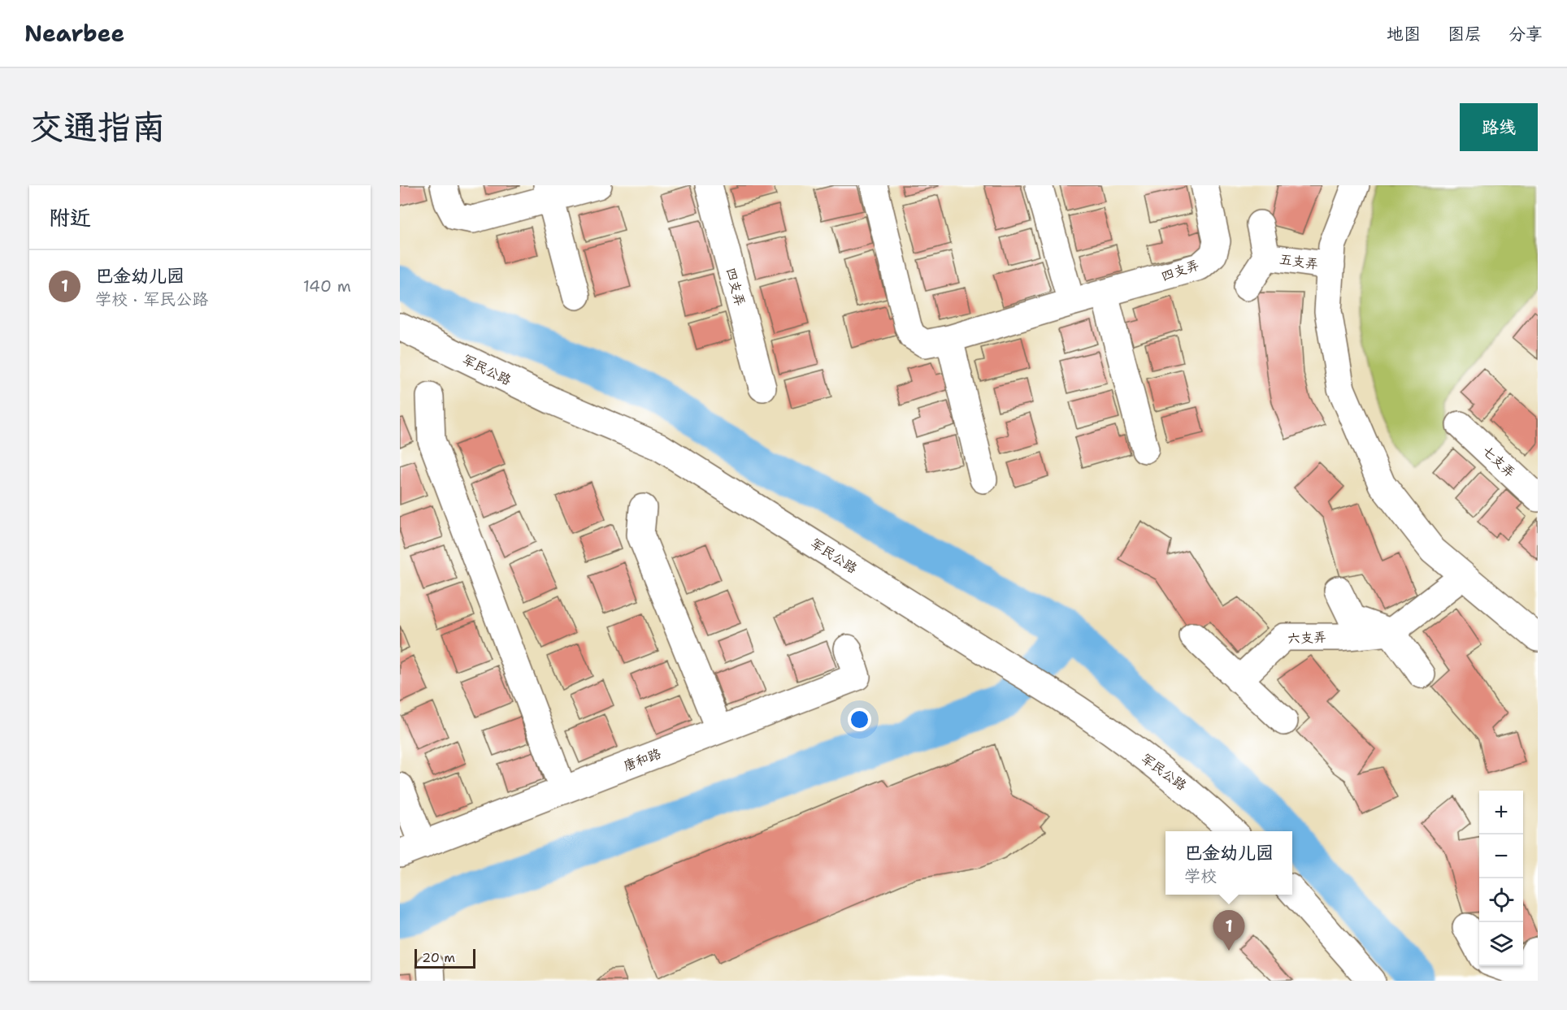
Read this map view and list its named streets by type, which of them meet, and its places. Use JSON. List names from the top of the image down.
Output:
{
  "streets": {
    "street": [
      "五支弄",
      "四支弄",
      "军民公路",
      "七支弄",
      "六支弄",
      "唐和路"
    ]
  },
  "scale_bar": "20 m",
  "page": {
    "header": "Nearbee",
    "nav": ["地图", "图层", "分享"],
    "buttons": "路线",
    "title": "交通指南",
    "heading": "附近",
    "list": [
      {
        "mark": "1",
        "name": "巴金幼儿园",
        "note": "学校 · 军民公路",
        "value": "140 m"
      }
    ],
    "map_buttons": ["+", "−"],
    "popup": ["巴金幼儿园", "学校"],
    "pins": "1",
    "scale": "20 m"
  }
}
